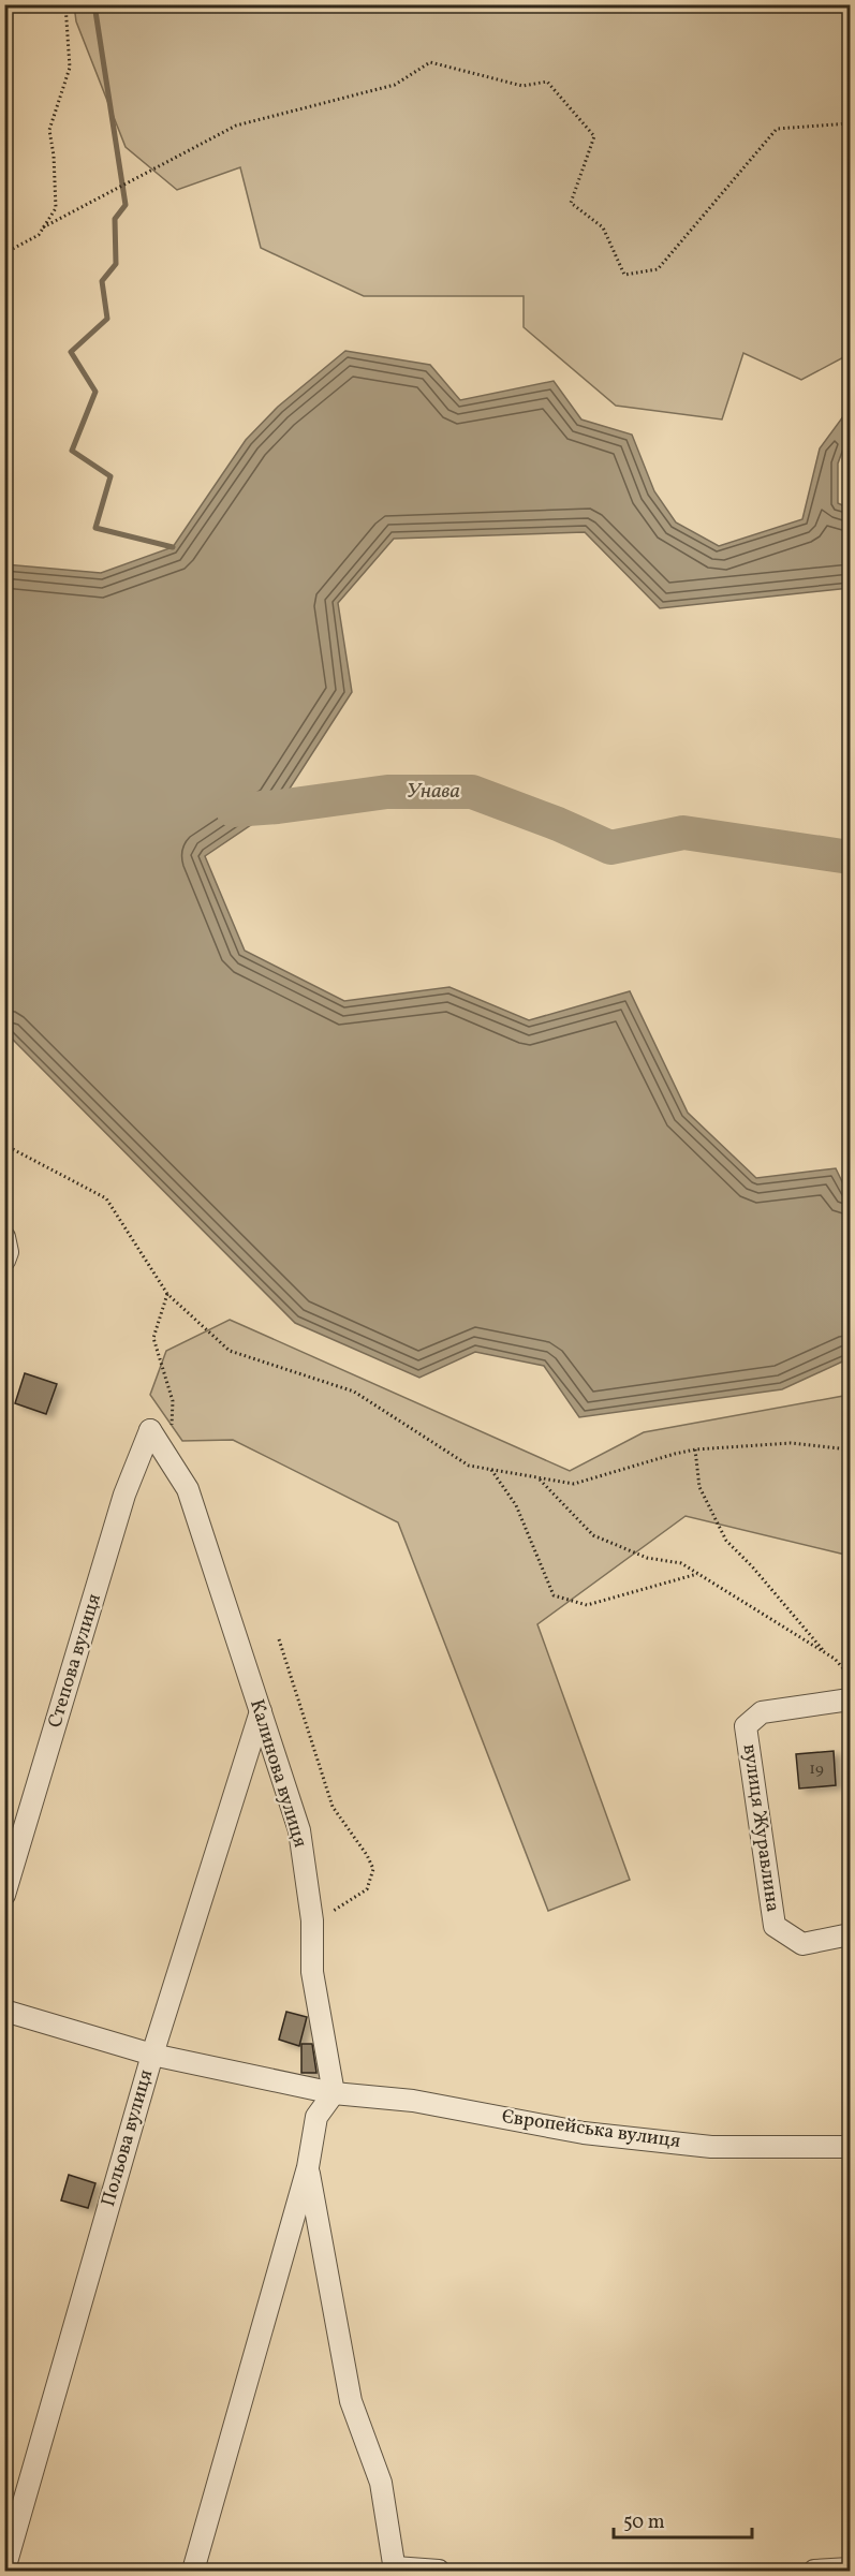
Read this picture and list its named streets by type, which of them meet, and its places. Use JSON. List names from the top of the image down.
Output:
{
  "streets": {
    "street": [
      "Степова вулиця",
      "Калинова вулиця",
      "вулиця Журавлина",
      "Європейська вулиця",
      "Польова вулиця"
    ]
  },
  "crossings": [
    ["Степова вулиця", "Калинова вулиця"],
    ["Калинова вулиця", "Європейська вулиця"],
    ["Калинова вулиця", "Польова вулиця"],
    ["Європейська вулиця", "Польова вулиця"]
  ],
  "water": ["Унава"],
  "house_numbers": ["19"],
  "scale_bar": "50 m"
}
